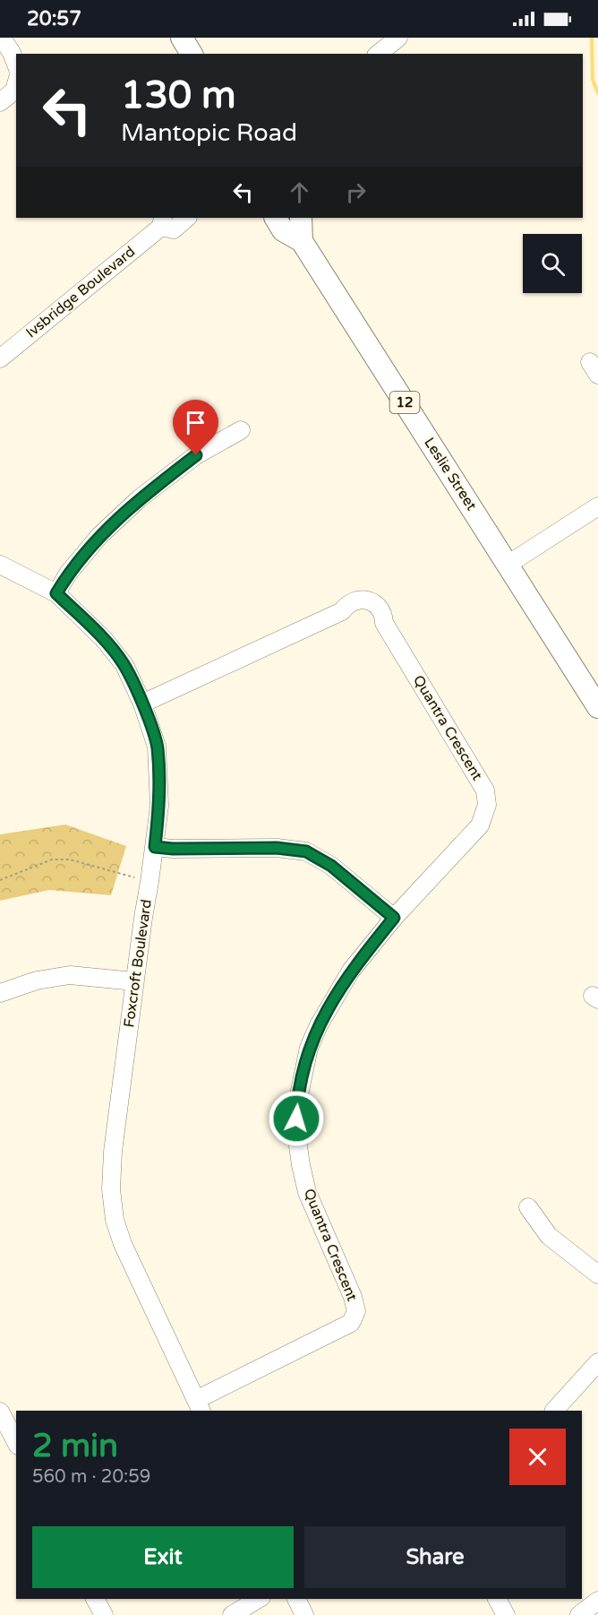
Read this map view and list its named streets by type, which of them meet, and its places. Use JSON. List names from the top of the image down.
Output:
{
  "streets": {
    "main road": ["12", "Leslie Street"],
    "street": ["Ivsbridge Boulevard", "Quantra Crescent", "Foxcroft Boulevard"]
  },
  "crossings": [
    ["Quantra Crescent", "Foxcroft Boulevard"]
  ],
  "page": {
    "status": "20:57",
    "turn": ["130 m", "Mantopic Road"],
    "heading": ["2 min", "560 m · 20:59"],
    "buttons": ["Exit", "Share"]
  }
}
